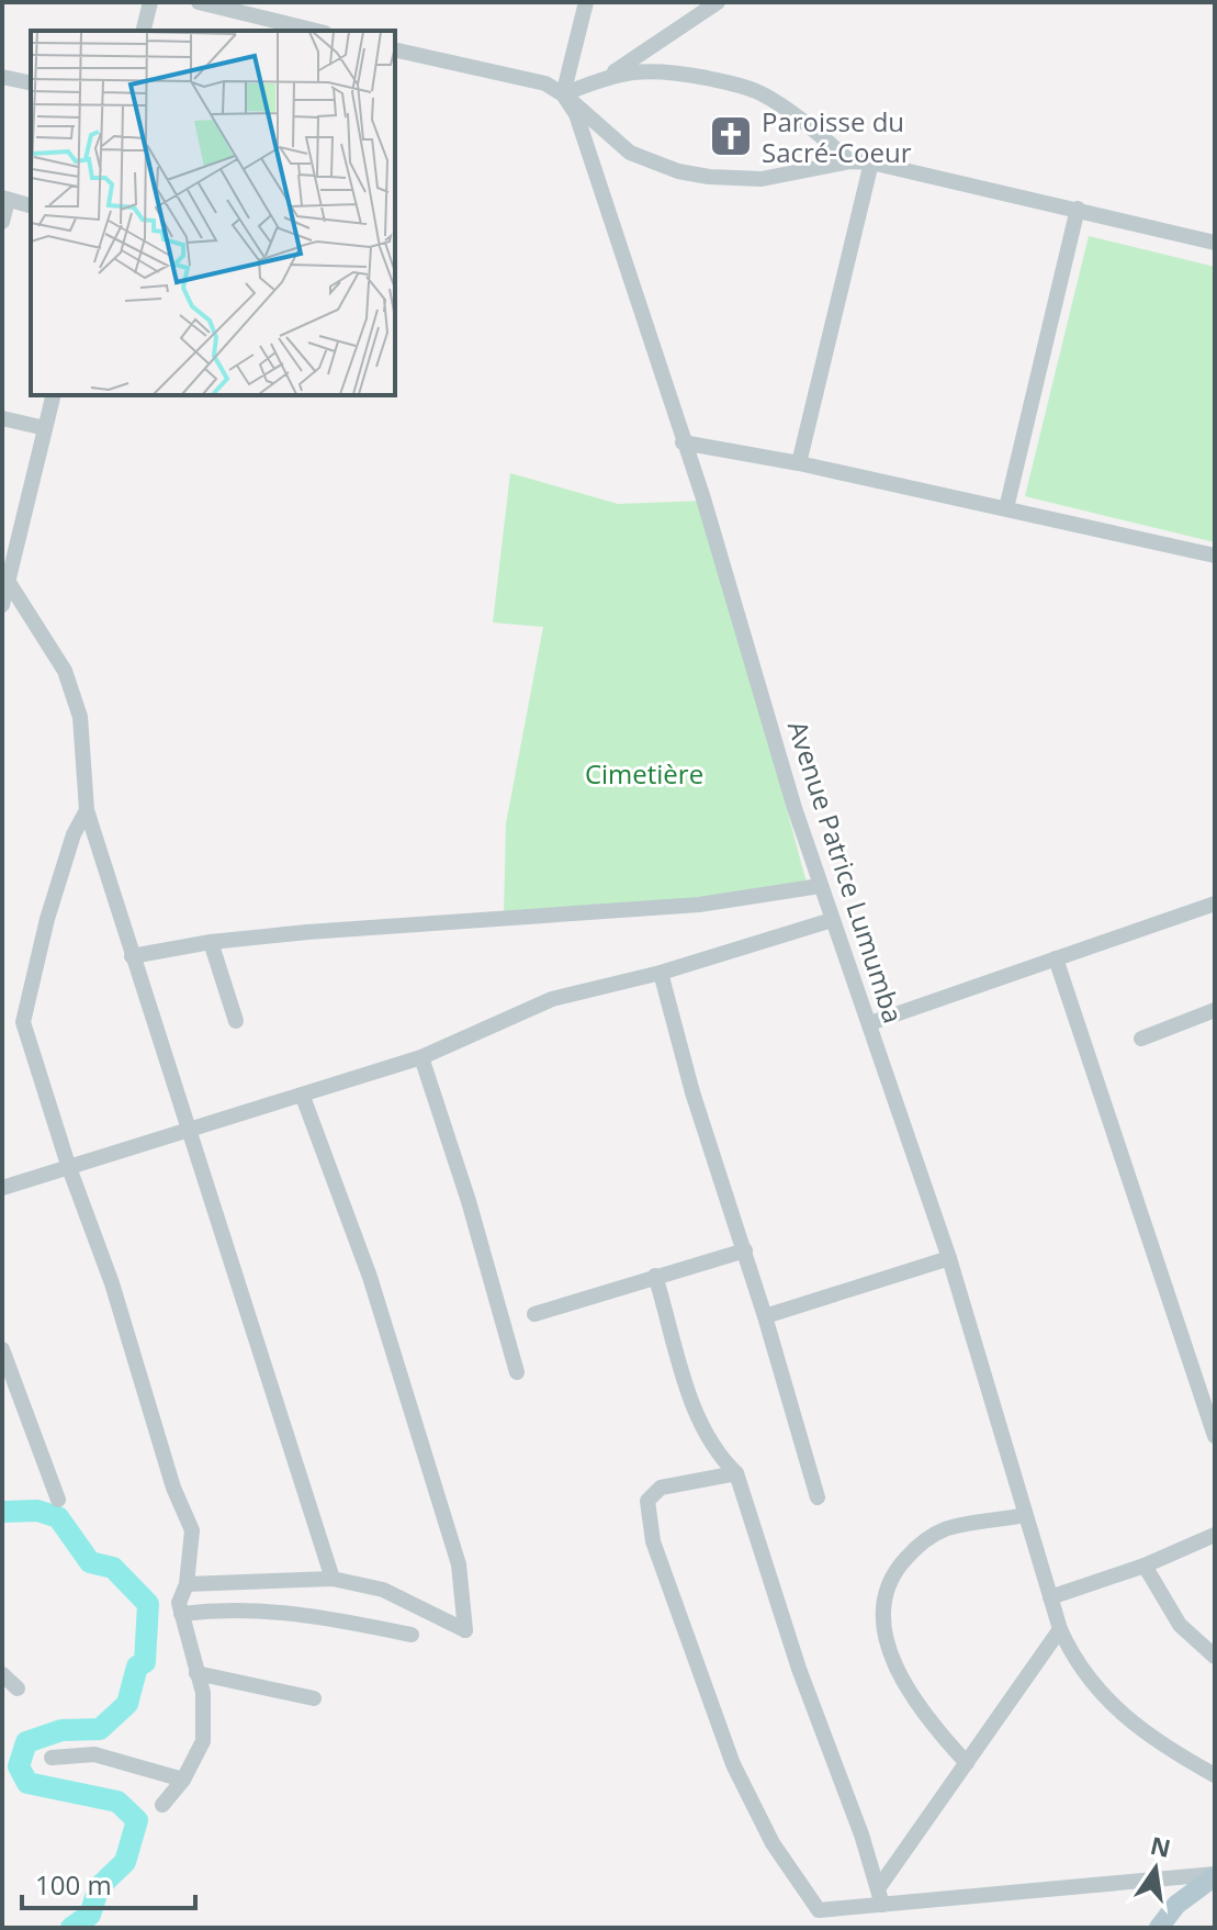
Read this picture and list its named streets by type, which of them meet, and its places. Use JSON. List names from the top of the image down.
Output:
{
  "streets": {
    "street": ["Avenue Patrice Lumumba"]
  },
  "parks": ["Cimetière"],
  "places": {
    "church": ["Paroisse du Sacré-Coeur"]
  },
  "scale_bar": "100 m",
  "north": "top"
}
